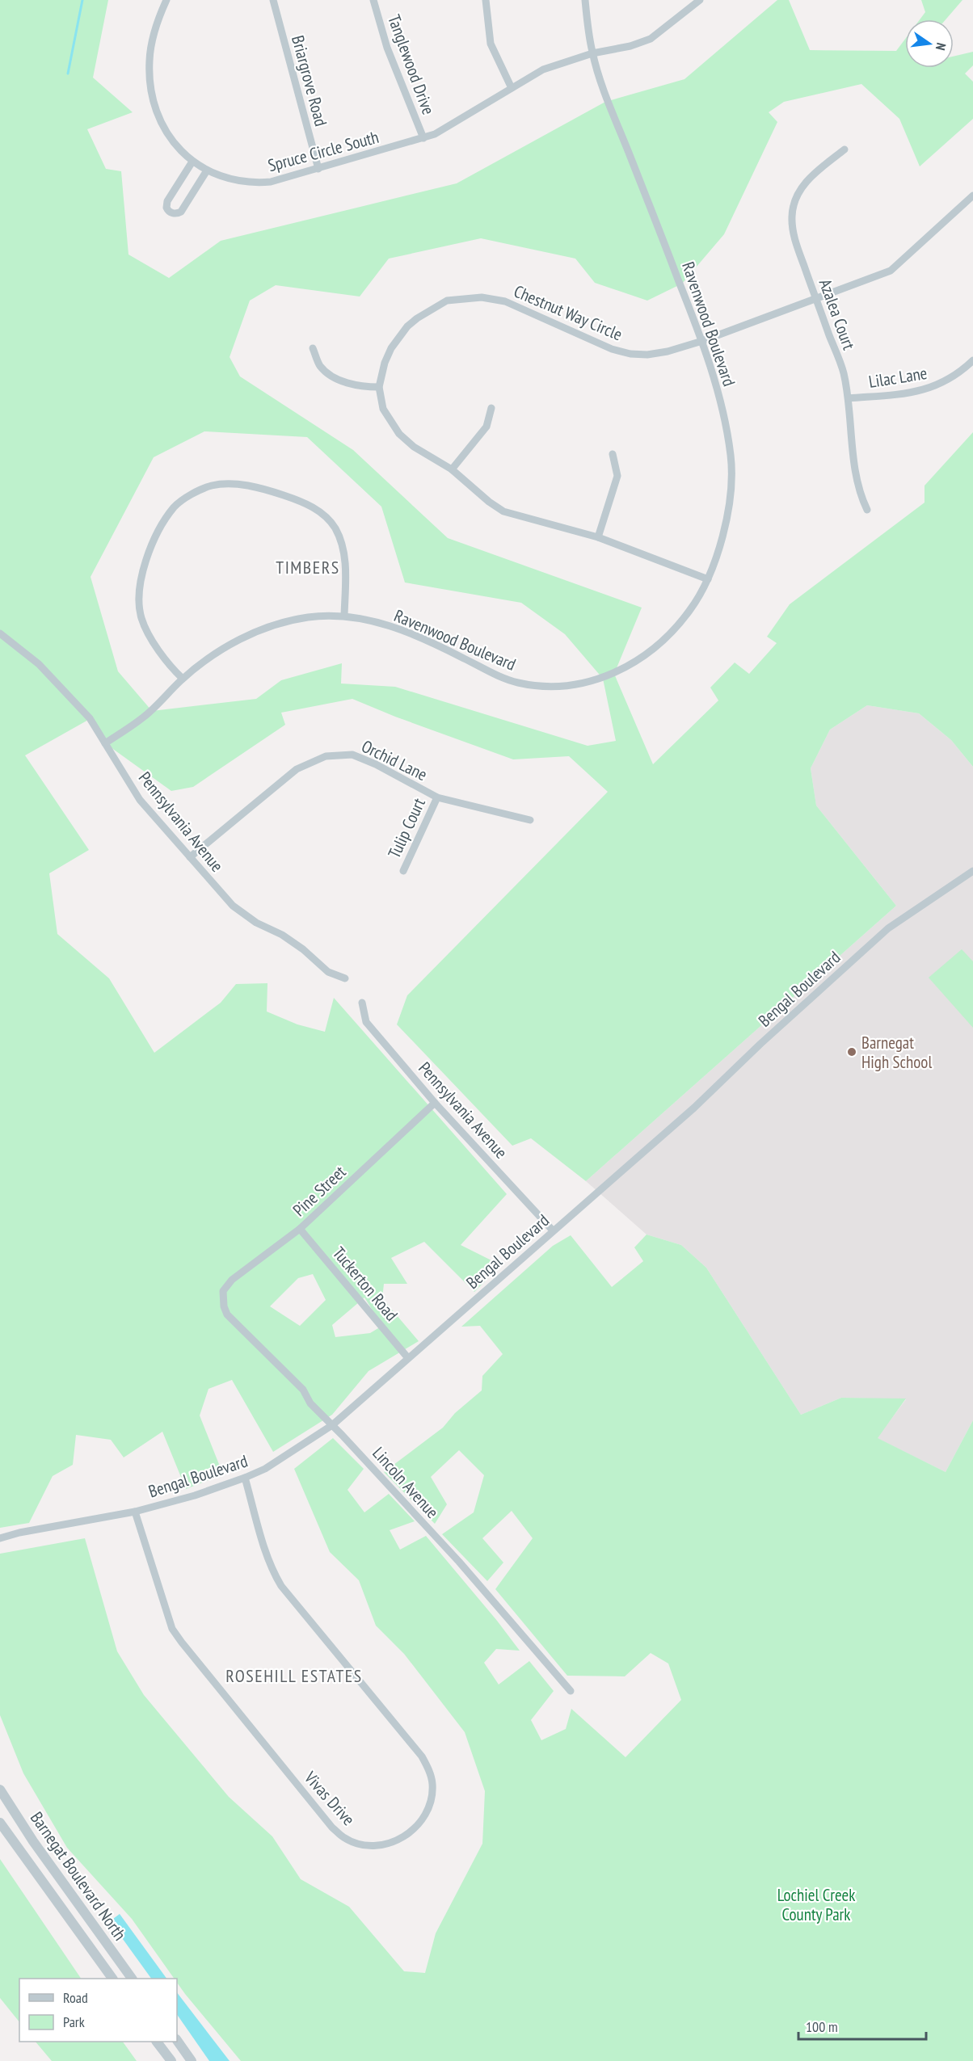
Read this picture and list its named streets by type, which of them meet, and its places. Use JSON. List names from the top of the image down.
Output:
{
  "streets": {
    "street": [
      "Tanglewood Drive",
      "Briargrove Road",
      "Spruce Circle South",
      "Chestnut Way Circle",
      "Azalea Court",
      "Ravenwood Boulevard",
      "Lilac Lane",
      "Orchid Lane",
      "Pennsylvania Avenue",
      "Tulip Court",
      "Bengal Boulevard",
      "Pine Street",
      "Tuckerton Road",
      "Lincoln Avenue",
      "Vivas Drive",
      "Barnegat Boulevard North"
    ]
  },
  "crossings": [
    ["Tanglewood Drive", "Spruce Circle South"],
    ["Briargrove Road", "Spruce Circle South"],
    ["Spruce Circle South", "Ravenwood Boulevard"],
    ["Chestnut Way Circle", "Azalea Court"],
    ["Chestnut Way Circle", "Ravenwood Boulevard"],
    ["Azalea Court", "Lilac Lane"],
    ["Ravenwood Boulevard", "Pennsylvania Avenue"],
    ["Orchid Lane", "Pennsylvania Avenue"],
    ["Orchid Lane", "Tulip Court"],
    ["Pennsylvania Avenue", "Bengal Boulevard"],
    ["Pennsylvania Avenue", "Pine Street"],
    ["Bengal Boulevard", "Tuckerton Road"],
    ["Bengal Boulevard", "Lincoln Avenue"],
    ["Bengal Boulevard", "Vivas Drive"],
    ["Pine Street", "Tuckerton Road"],
    ["Pine Street", "Lincoln Avenue"]
  ],
  "districts": ["TIMBERS", "ROSEHILL ESTATES"],
  "parks": ["Lochiel Creek County Park"],
  "places": ["Barnegat High School"],
  "legend": ["Road", "Park"],
  "scale_bar": "100 m",
  "north": "right"
}
